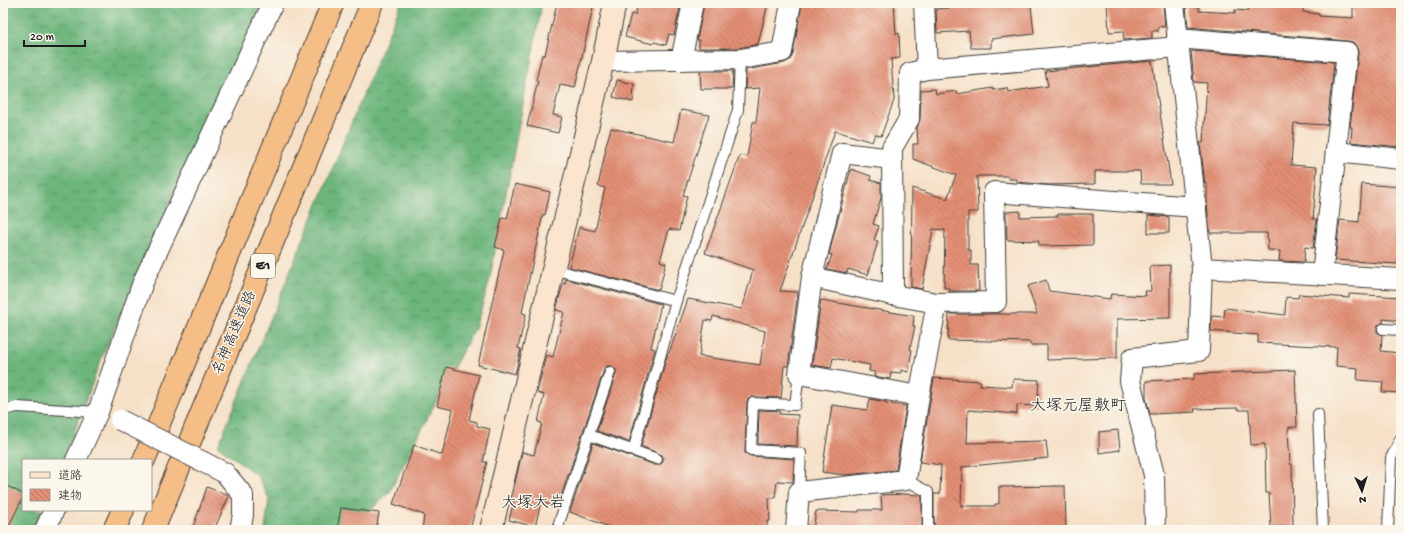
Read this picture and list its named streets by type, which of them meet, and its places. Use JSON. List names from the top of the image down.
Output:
{
  "streets": {
    "highway": ["E1", "名神高速道路"]
  },
  "districts": ["大塚元屋敷町", "大塚大岩"],
  "legend": ["道路", "建物"],
  "scale_bar": "20 m",
  "north": "bottom"
}
